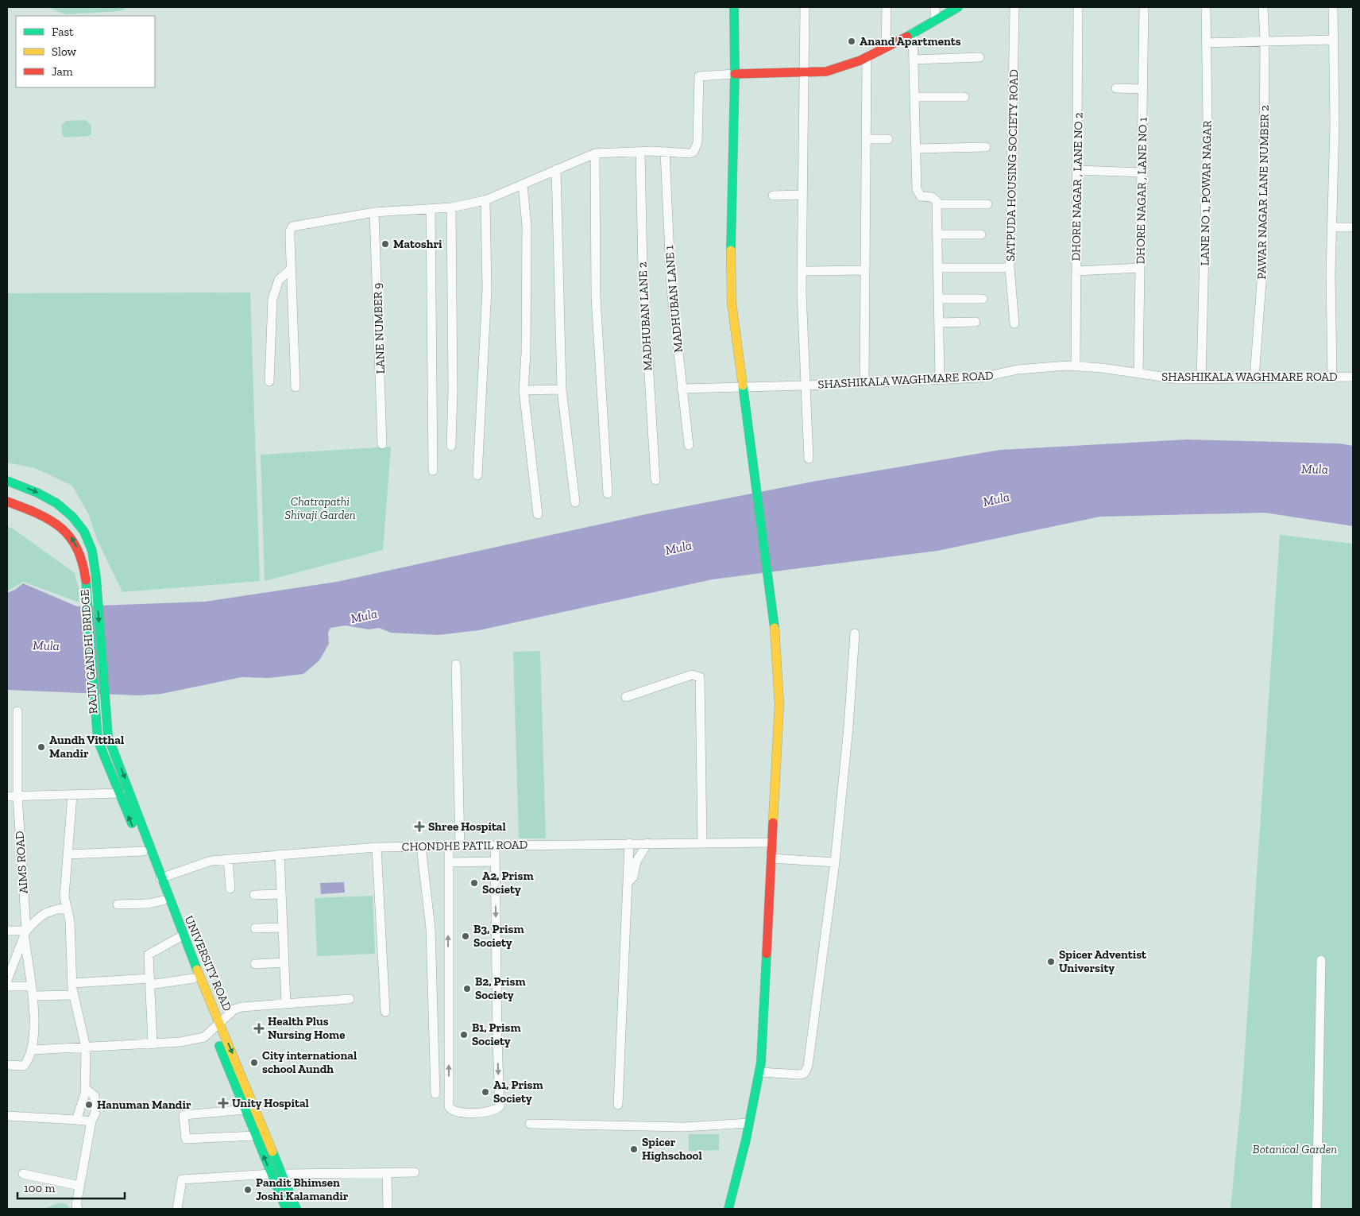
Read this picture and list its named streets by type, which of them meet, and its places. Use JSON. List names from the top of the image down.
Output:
{
  "streets": {
    "main road": ["RAJIV GANDHI BRIDGE", "UNIVERSITY ROAD"],
    "street": [
      "SATPUDA HOUSING SOCIETY ROAD",
      "DHORE NAGAR , LANE NO 2",
      "DHORE NAGAR , LANE NO 1",
      "PAWAR NAGAR LANE NUMBER 2",
      "LANE NO 1, POWAR NAGAR",
      "MADHUBAN LANE 1",
      "MADHUBAN LANE 2",
      "LANE NUMBER 9",
      "SHASHIKALA WAGHMARE ROAD",
      "CHONDHE PATIL ROAD",
      "AIMS ROAD"
    ]
  },
  "crossings": [
    ["DHORE NAGAR , LANE NO 2", "SHASHIKALA WAGHMARE ROAD"],
    ["DHORE NAGAR , LANE NO 1", "SHASHIKALA WAGHMARE ROAD"],
    ["PAWAR NAGAR LANE NUMBER 2", "SHASHIKALA WAGHMARE ROAD"],
    ["LANE NO 1, POWAR NAGAR", "SHASHIKALA WAGHMARE ROAD"],
    ["MADHUBAN LANE 1", "SHASHIKALA WAGHMARE ROAD"],
    ["RAJIV GANDHI BRIDGE", "UNIVERSITY ROAD"],
    ["CHONDHE PATIL ROAD", "UNIVERSITY ROAD"]
  ],
  "water": ["Mula"],
  "parks": ["Chatrapathi Shivaji Garden", "Botanical Garden"],
  "places": {
    "other": [
      "Anand Apartments",
      "Matoshri",
      "Aundh Vitthal Mandir",
      "A2, Prism Society",
      "B3, Prism Society",
      "Spicer Adventist University",
      "B2, Prism Society",
      "B1, Prism Society",
      "City international school Aundh",
      "A1, Prism Society",
      "Hanuman Mandir",
      "Spicer Highschool",
      "Pandit Bhimsen Joshi Kalamandir"
    ],
    "health": ["Shree Hospital", "Health Plus Nursing Home", "Unity Hospital"]
  },
  "legend": ["Fast", "Slow", "Jam"],
  "scale_bar": "100 m"
}
